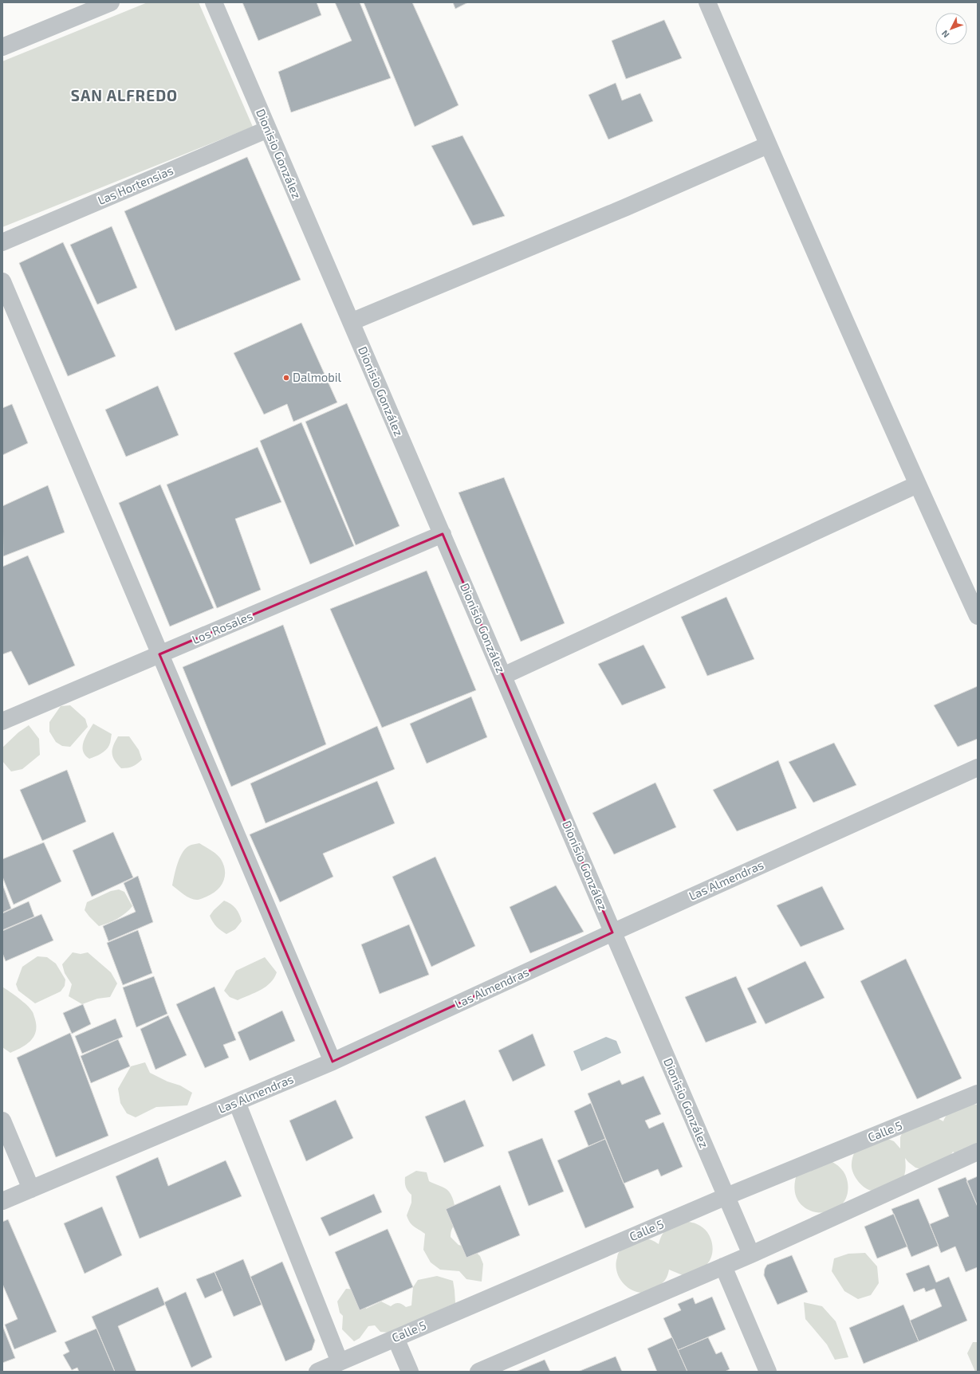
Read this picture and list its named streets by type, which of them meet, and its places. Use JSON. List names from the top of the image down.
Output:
{
  "streets": {
    "street": [
      "Dionisio González",
      "Las Hortensias",
      "Los Rosales",
      "Las Almendras",
      "Calle 5"
    ]
  },
  "crossings": [
    ["Dionisio González", "Las Hortensias"],
    ["Dionisio González", "Los Rosales"],
    ["Dionisio González", "Las Almendras"],
    ["Dionisio González", "Calle 5"]
  ],
  "districts": ["SAN ALFREDO"],
  "places": ["Dalmobil"],
  "north": "bottom left"
}
